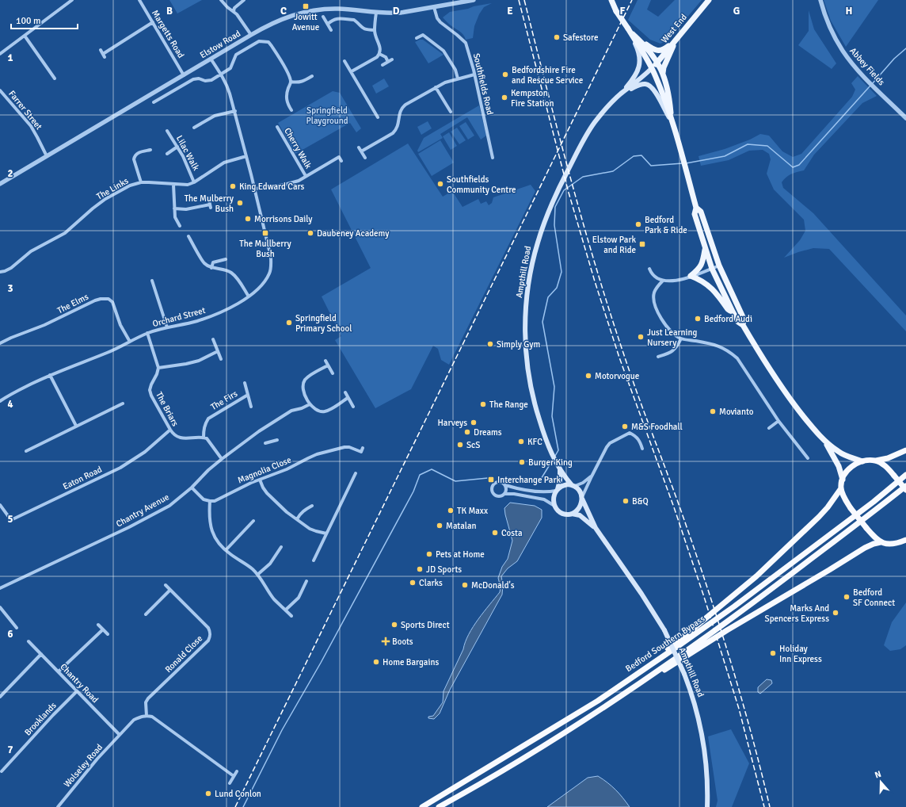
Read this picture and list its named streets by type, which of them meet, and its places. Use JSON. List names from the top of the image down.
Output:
{
  "streets": {
    "highway": ["Bedford Southern Bypass"],
    "main road": ["West End", "Ampthill Road"],
    "street": [
      "Margetts Road",
      "Elstow Road",
      "Abbey Fields",
      "Southfields Road",
      "Farrer Street",
      "Cherry Walk",
      "Lilac Walk",
      "The Links",
      "The Elms",
      "Orchard Street",
      "The Firs",
      "The Briars",
      "Magnolia Close",
      "Eaton Road",
      "Chantry Avenue",
      "Ronald Close",
      "Chantry Road",
      "Brooklands",
      "Wolseley Road"
    ]
  },
  "crossings": [
    ["West End", "Ampthill Road"],
    ["Margetts Road", "Elstow Road"],
    ["Elstow Road", "Southfields Road"],
    ["Elstow Road", "Farrer Street"],
    ["Elstow Road", "Orchard Street"],
    ["Lilac Walk", "The Links"],
    ["Lilac Walk", "Orchard Street"],
    ["The Links", "Orchard Street"],
    ["The Elms", "Orchard Street"],
    ["The Firs", "The Briars"],
    ["The Briars", "Eaton Road"],
    ["Chantry Road", "Brooklands"],
    ["Chantry Road", "Wolseley Road"]
  ],
  "parks": ["Springfield Playground"],
  "places": {
    "transit": [
      "Jowitt Avenue",
      "The Mullberry Bush",
      "Elstow Park and Ride",
      "Interchange Park"
    ],
    "other": [
      "Safestore",
      "Bedfordshire Fire and Rescue Service",
      "Kempston Fire Station",
      "Southfields Community Centre",
      "King Edward Cars",
      "The Mulberry Bush",
      "Morrisons Daily",
      "Bedford Park & Ride",
      "Daubeney Academy",
      "Bedford Audi",
      "Springfield Primary School",
      "Just Learning Nursery",
      "Simply Gym",
      "Motorvogue",
      "The Range",
      "Movianto",
      "Harveys",
      "M&S Foodhall",
      "Dreams",
      "KFC",
      "ScS",
      "Burger King",
      "B&Q",
      "TK Maxx",
      "Matalan",
      "Costa",
      "Pets at Home",
      "JD Sports",
      "Clarks",
      "McDonald's",
      "Bedford SF Connect",
      "Marks And Spencers Express",
      "Sports Direct",
      "Holiday Inn Express",
      "Home Bargains",
      "Lund Conlon"
    ],
    "health": ["Boots"]
  },
  "scale_bar": "100 m",
  "north": "top",
  "grid": {
    "columns": [
      "B",
      "C",
      "D",
      "E",
      "F",
      "G",
      "H"
    ],
    "rows": [
      "1",
      "2",
      "3",
      "4",
      "5",
      "6",
      "7"
    ]
  }
}
